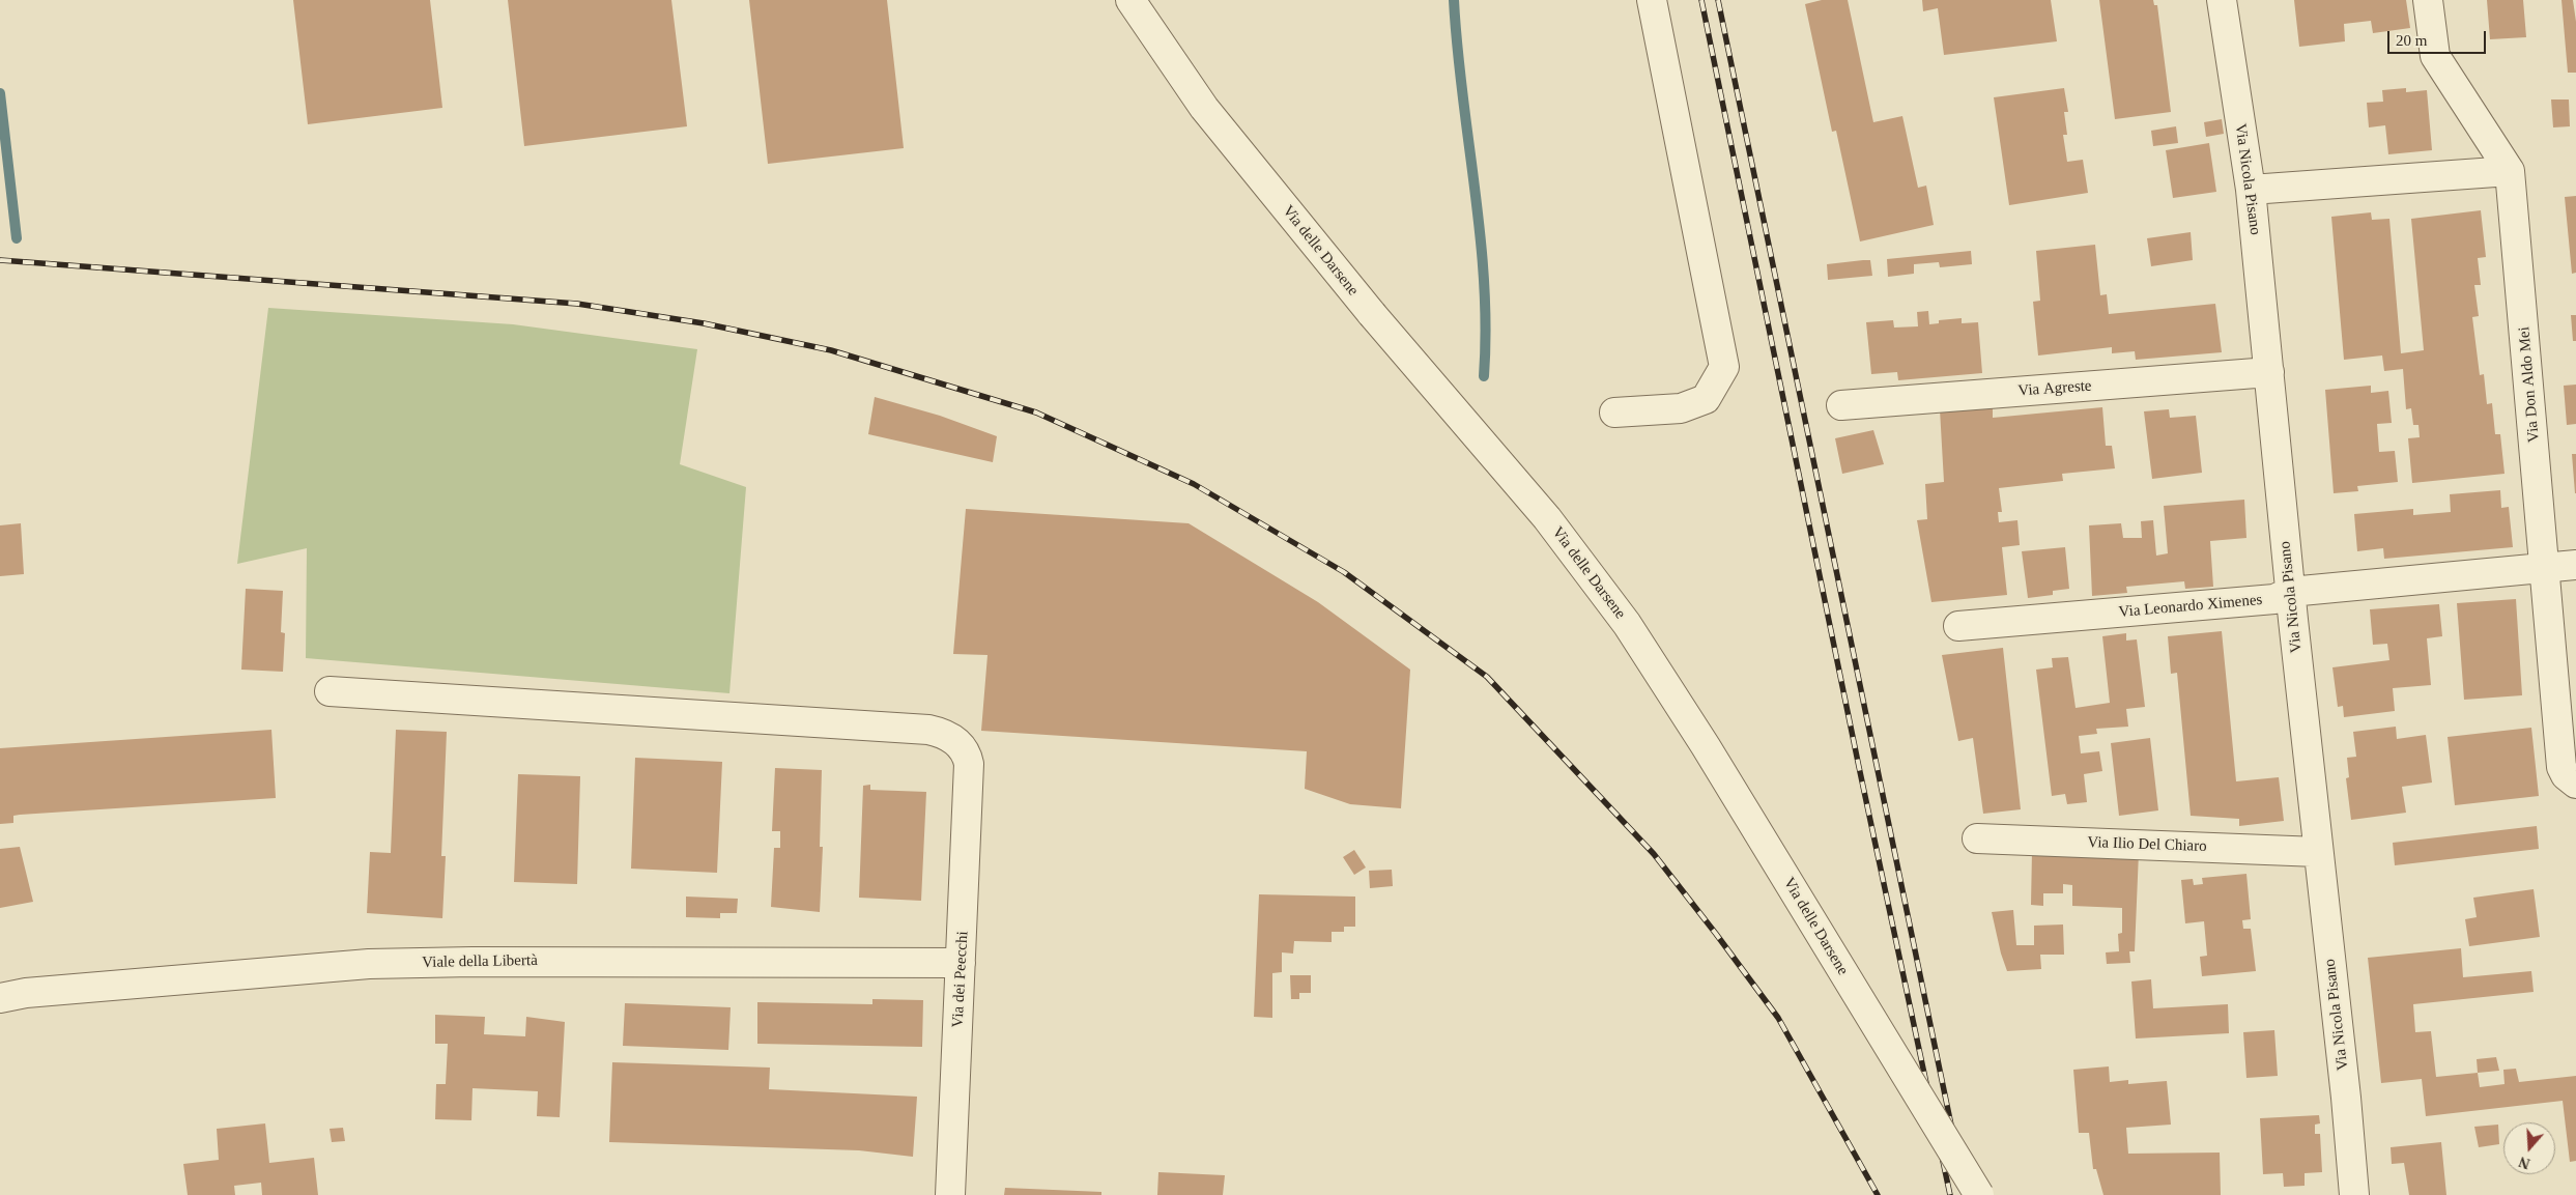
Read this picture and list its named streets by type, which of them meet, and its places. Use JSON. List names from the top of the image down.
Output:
{
  "streets": {
    "street": [
      "Via Nicola Pisano",
      "Via delle Darsene",
      "Via Don Aldo Mei",
      "Via Agreste",
      "Via Leonardo Ximenes",
      "Via Ilio Del Chiaro",
      "Viale della Libertà",
      "Via dei Peecchi"
    ]
  },
  "crossings": [
    ["Via Nicola Pisano", "Via Agreste"],
    ["Via Nicola Pisano", "Via Leonardo Ximenes"],
    ["Via Nicola Pisano", "Via Ilio Del Chiaro"],
    ["Via Don Aldo Mei", "Via Leonardo Ximenes"],
    ["Viale della Libertà", "Via dei Peecchi"]
  ],
  "scale_bar": "20 m",
  "north": "bottom"
}
